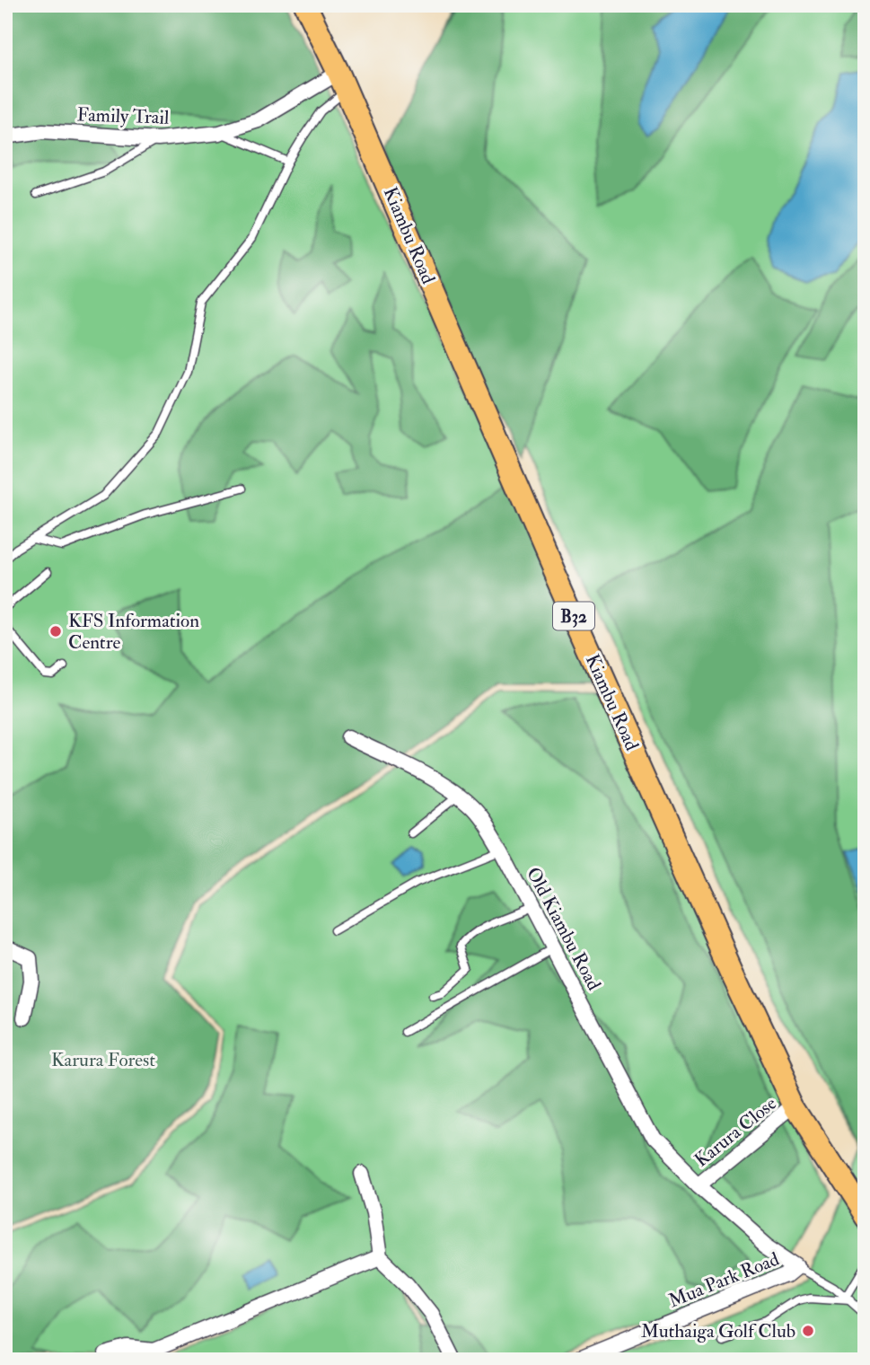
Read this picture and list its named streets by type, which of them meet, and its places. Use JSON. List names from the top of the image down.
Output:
{
  "streets": {
    "highway": ["Kiambu Road", "B32"],
    "street": [
      "Family Trail",
      "Old Kiambu Road",
      "Karura Close",
      "Mua Park Road"
    ]
  },
  "crossings": [
    ["Family Trail", "Kiambu Road"],
    ["Kiambu Road", "Karura Close"],
    ["Old Kiambu Road", "Karura Close"],
    ["Old Kiambu Road", "Mua Park Road"],
    ["Karura Close", "Mua Park Road"]
  ],
  "parks": ["Karura Forest"],
  "places": ["KFS Information Centre", "Muthaiga Golf Club"]
}
